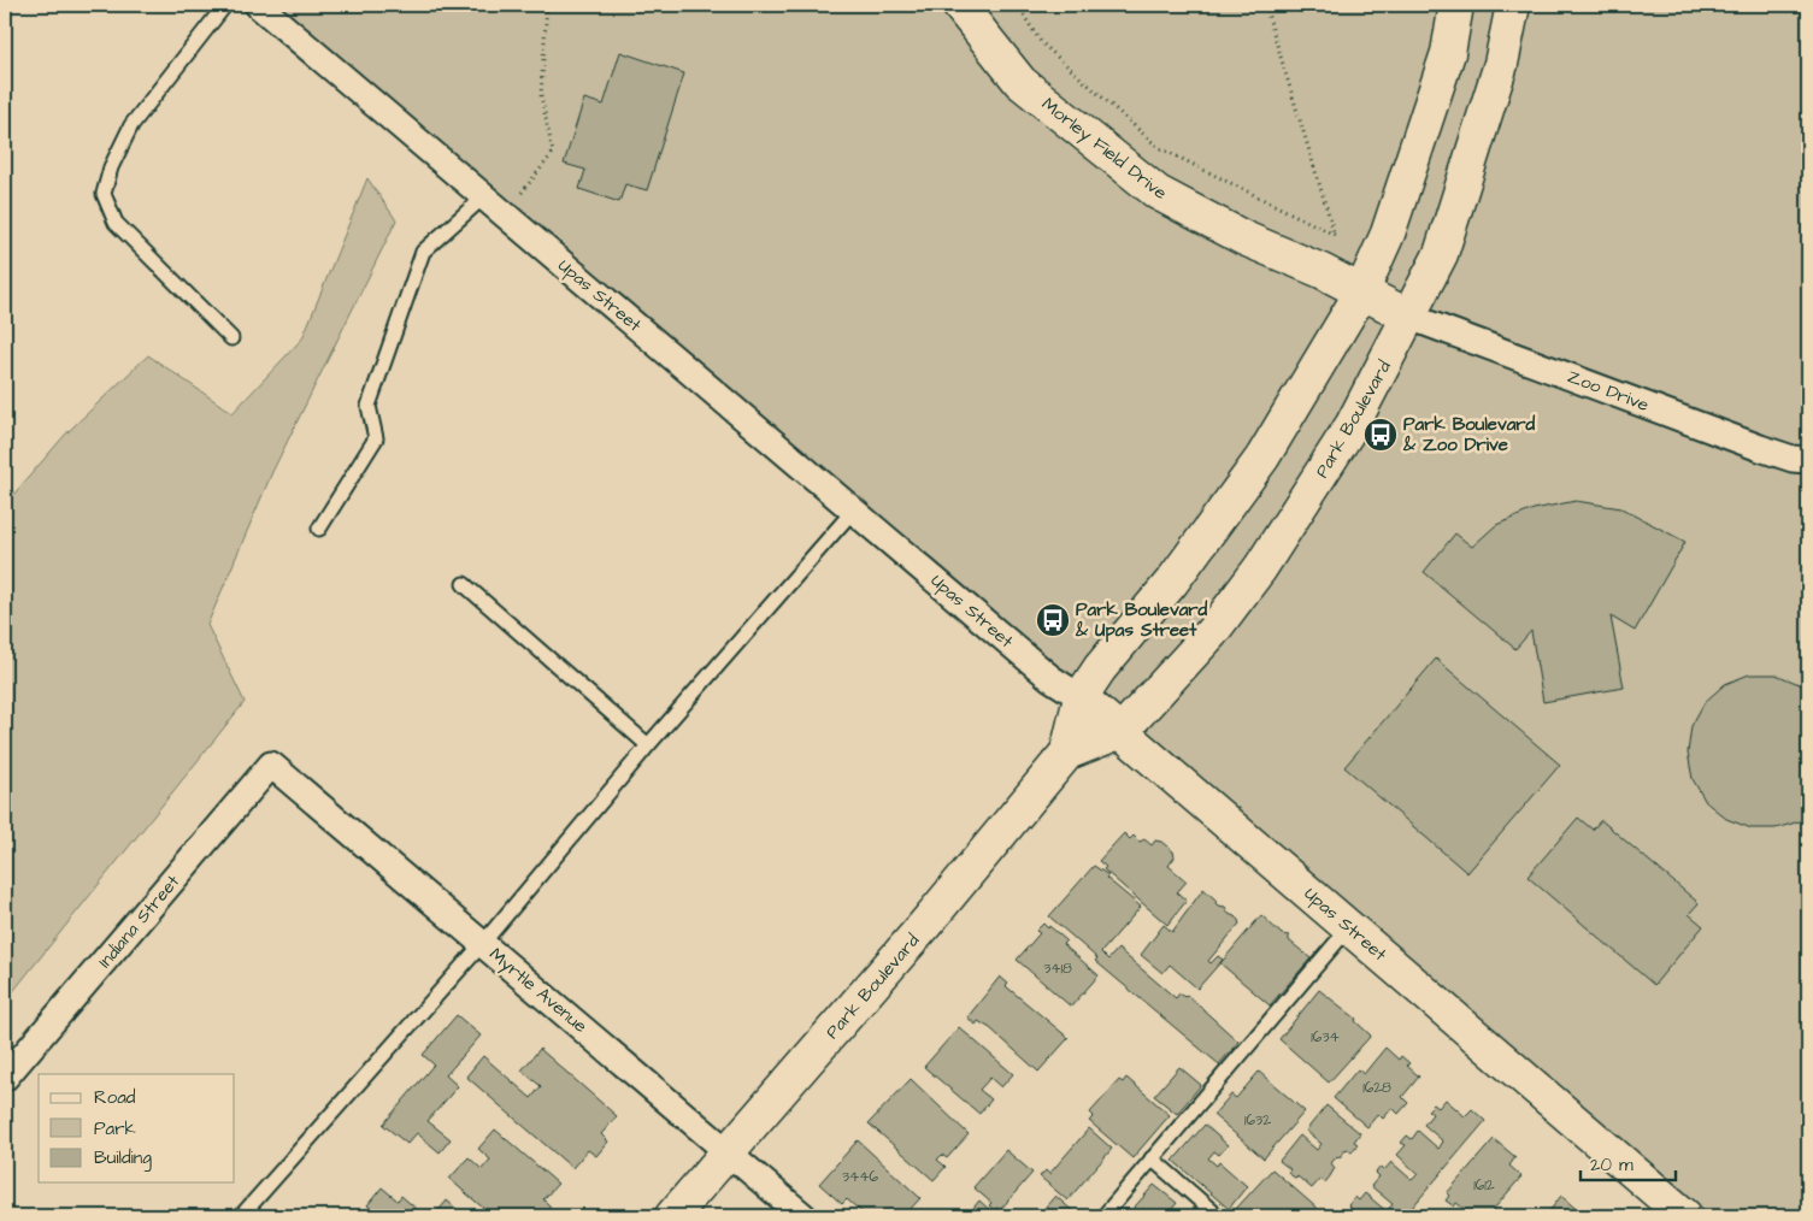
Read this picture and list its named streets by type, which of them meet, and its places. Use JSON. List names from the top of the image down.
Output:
{
  "streets": {
    "main road": ["Morley Field Drive", "Upas Street", "Park Boulevard"],
    "street": ["Zoo Drive", "Indiana Street", "Myrtle Avenue"]
  },
  "crossings": [
    ["Morley Field Drive", "Zoo Drive"],
    ["Morley Field Drive", "Park Boulevard"],
    ["Upas Street", "Park Boulevard"],
    ["Zoo Drive", "Park Boulevard"],
    ["Park Boulevard", "Myrtle Avenue"],
    ["Indiana Street", "Myrtle Avenue"]
  ],
  "places": {
    "bus stop": ["Park Boulevard & Zoo Drive", "Park Boulevard & Upas Street"]
  },
  "house_numbers": [
    "3418",
    "1634",
    "1628",
    "1632",
    "3446",
    "1612"
  ],
  "legend": ["Road", "Park", "Building"],
  "scale_bar": "20 m"
}
